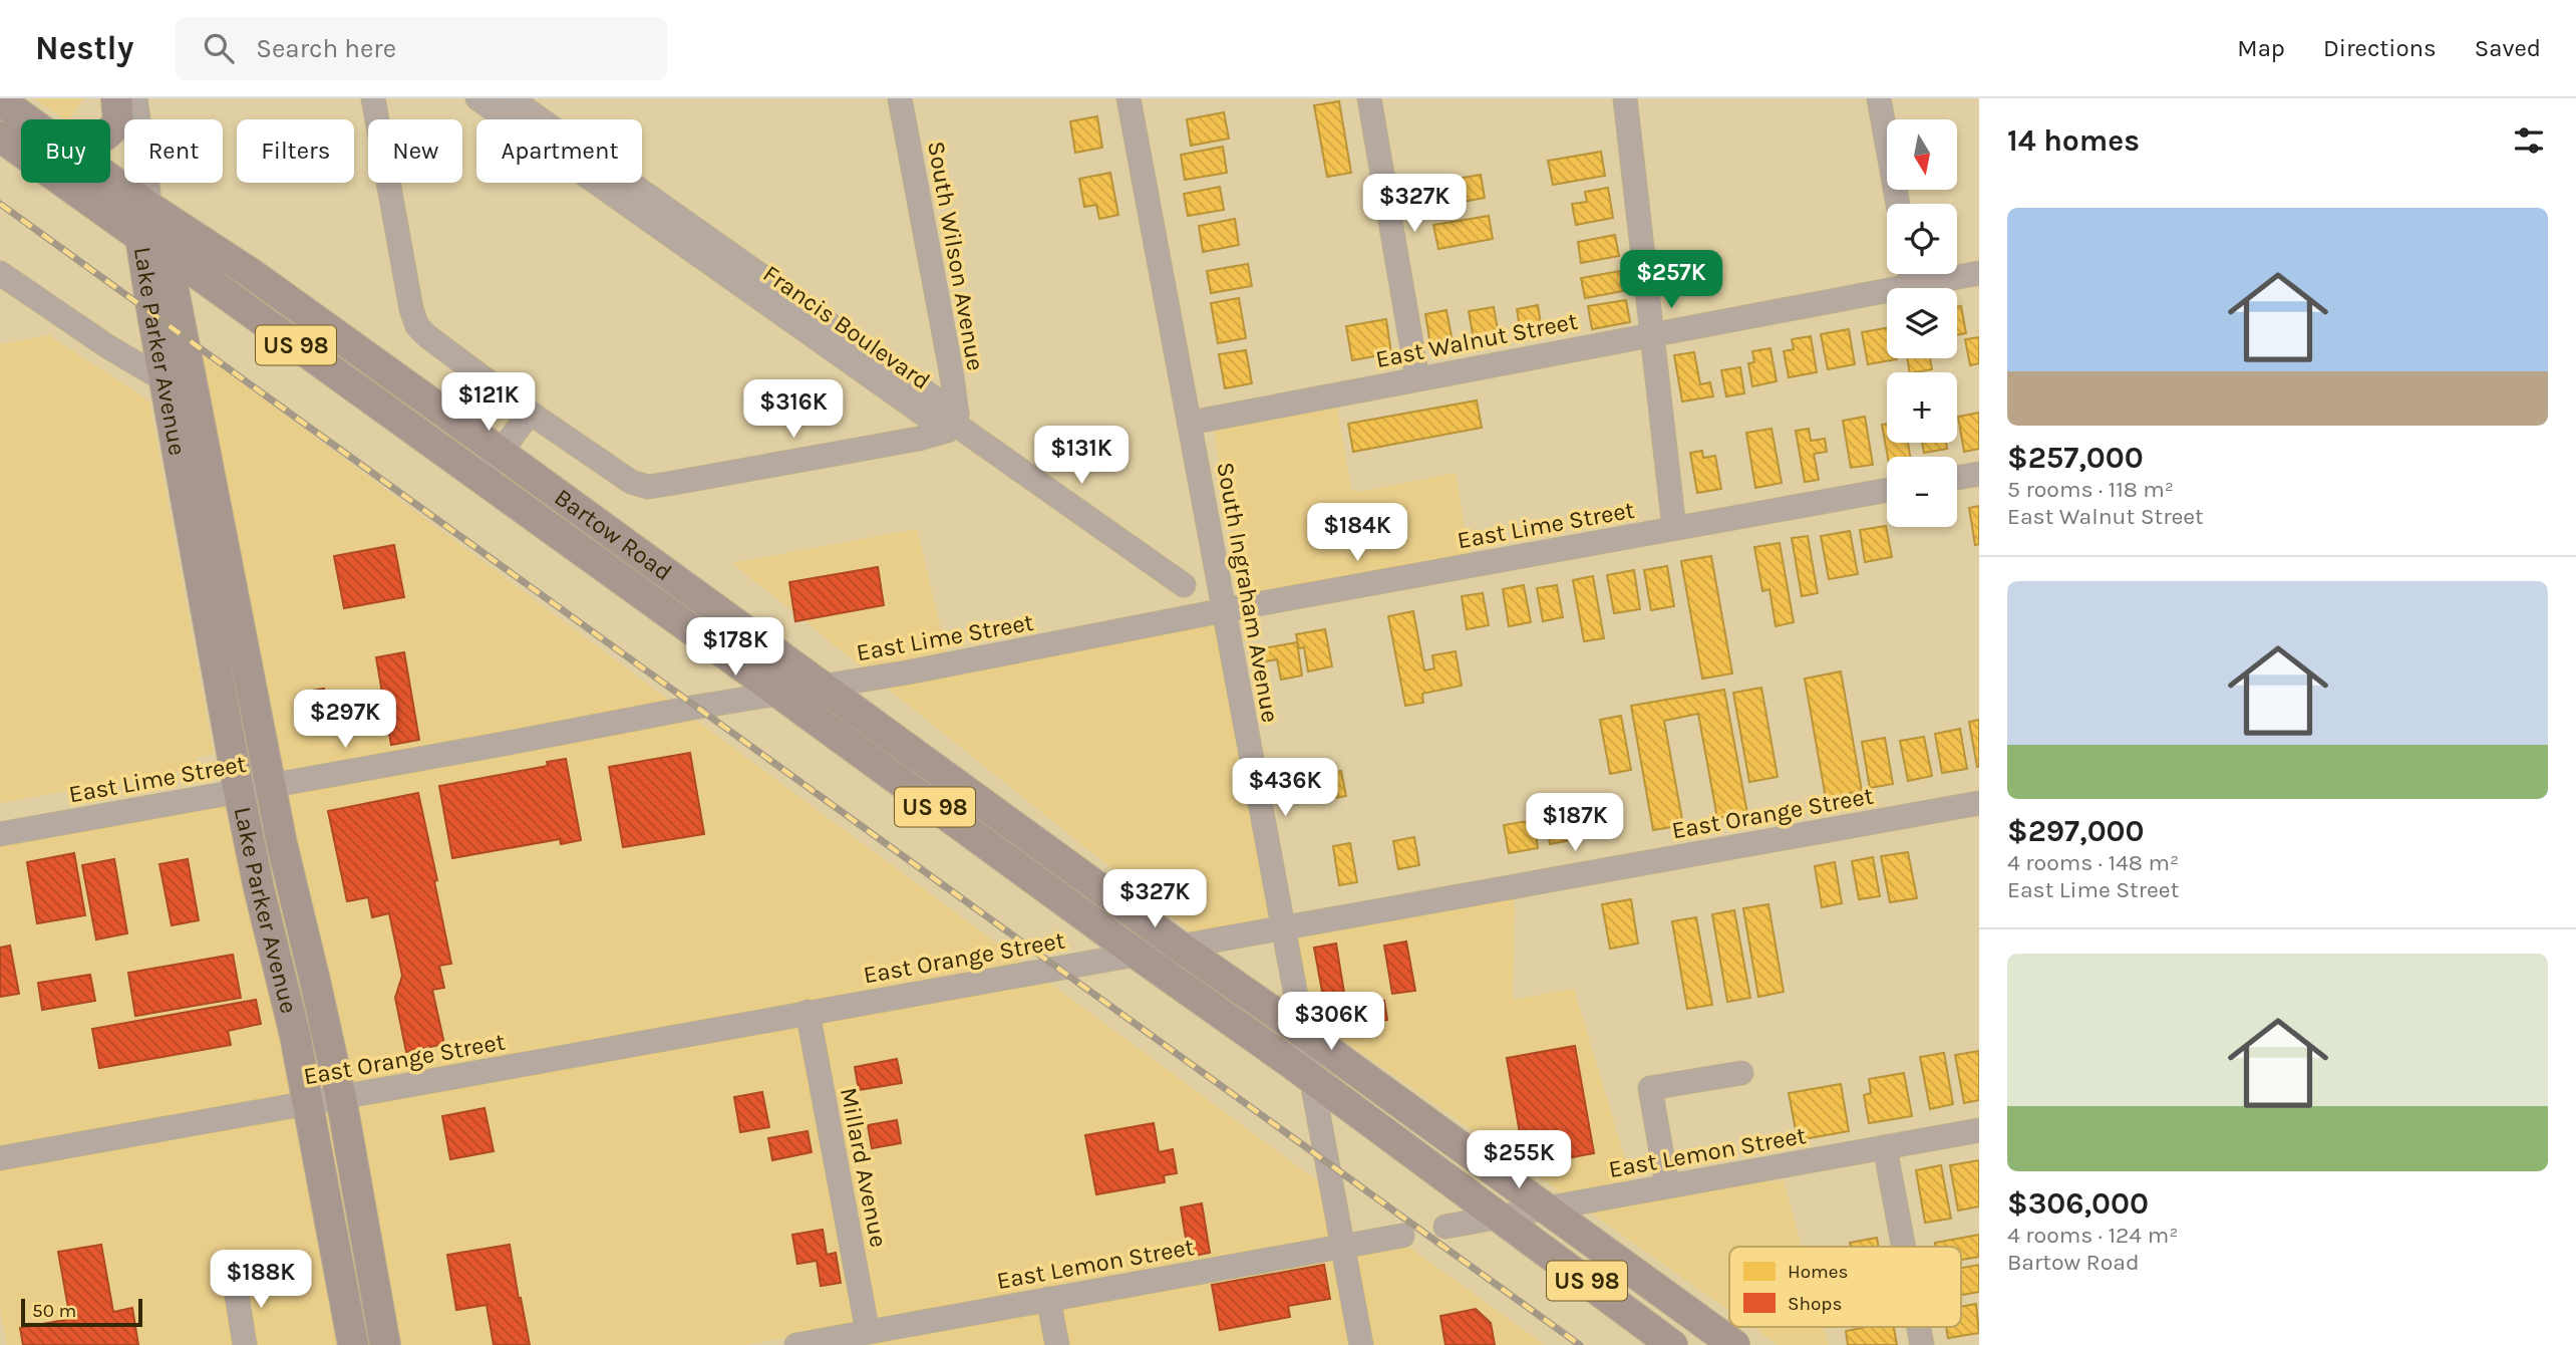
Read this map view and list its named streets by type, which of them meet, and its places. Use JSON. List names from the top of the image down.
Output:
{
  "streets": {
    "main road": ["US 98", "Lake Parker Avenue", "Bartow Road"],
    "street": [
      "South Wilson Avenue",
      "Francis Boulevard",
      "East Walnut Street",
      "East Lime Street",
      "South Ingraham Avenue",
      "East Orange Street",
      "East Lemon Street",
      "Millard Avenue"
    ]
  },
  "crossings": [
    ["South Wilson Avenue", "Francis Boulevard"],
    ["East Walnut Street", "South Ingraham Avenue"],
    ["Lake Parker Avenue", "East Lime Street"],
    ["Lake Parker Avenue", "Bartow Road"],
    ["Lake Parker Avenue", "East Orange Street"],
    ["East Lime Street", "Bartow Road"],
    ["East Lime Street", "South Ingraham Avenue"],
    ["Bartow Road", "South Ingraham Avenue"],
    ["Bartow Road", "East Orange Street"],
    ["Bartow Road", "East Lemon Street"],
    ["South Ingraham Avenue", "East Orange Street"],
    ["South Ingraham Avenue", "East Lemon Street"],
    ["East Orange Street", "Millard Avenue"],
    ["East Lemon Street", "Millard Avenue"]
  ],
  "legend": ["Homes", "Shops"],
  "scale_bar": "50 m",
  "north": "bottom",
  "page": {
    "header": "Nestly",
    "search": "Search here",
    "nav": ["Map", "Directions", "Saved"],
    "heading": "14 homes",
    "map_buttons": ["+", "−"],
    "chip": [
      "Buy",
      "Rent",
      "Filters",
      "New",
      "Apartment"
    ],
    "price": [
      "$327K",
      "$257K",
      "$121K",
      "$316K",
      "$131K",
      "$184K",
      "$178K",
      "$297K",
      "$436K",
      "$187K",
      "$327K",
      "$306K",
      "$255K",
      "$188K"
    ],
    "list": [
      {
        "name": "$257,000",
        "note": "5 rooms · 118 m² · East Walnut Street"
      },
      {
        "name": "$297,000",
        "note": "4 rooms · 148 m² · East Lime Street"
      },
      {
        "name": "$306,000",
        "note": "4 rooms · 124 m² · Bartow Road"
      }
    ],
    "scale": "50 m"
  }
}
